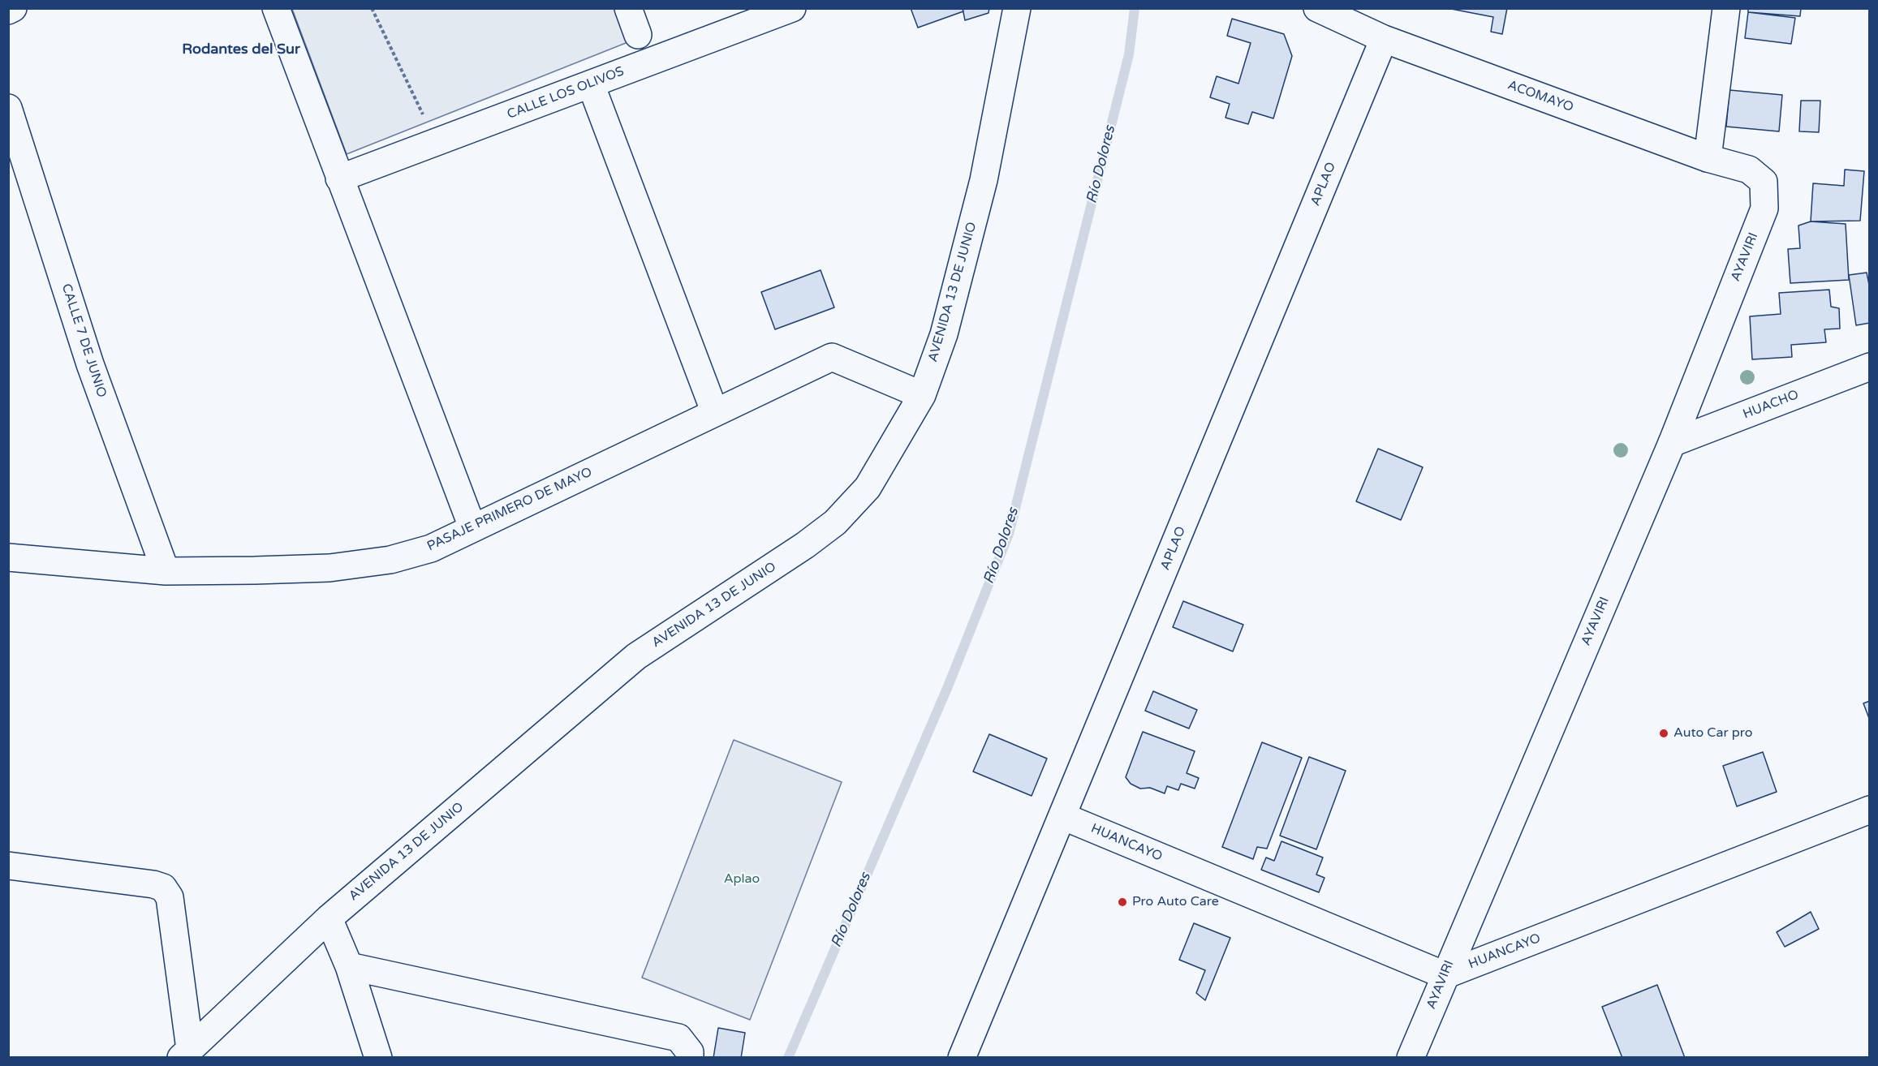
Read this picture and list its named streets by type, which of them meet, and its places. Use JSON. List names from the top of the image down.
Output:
{
  "streets": {
    "street": [
      "CALLE LOS OLIVOS",
      "ACOMAYO",
      "APLAO",
      "AYAVIRI",
      "AVENIDA 13 DE JUNIO",
      "CALLE 7 DE JUNIO",
      "HUACHO",
      "PASAJE PRIMERO DE MAYO",
      "HUANCAYO"
    ]
  },
  "crossings": [
    ["ACOMAYO", "APLAO"],
    ["ACOMAYO", "AYAVIRI"],
    ["APLAO", "HUANCAYO"],
    ["AYAVIRI", "HUACHO"],
    ["AYAVIRI", "HUANCAYO"],
    ["AVENIDA 13 DE JUNIO", "PASAJE PRIMERO DE MAYO"],
    ["CALLE 7 DE JUNIO", "PASAJE PRIMERO DE MAYO"]
  ],
  "districts": ["Rodantes del Sur"],
  "water": ["Río Dolores"],
  "parks": ["Aplao"],
  "places": ["Auto Car pro", "Pro Auto Care"]
}
